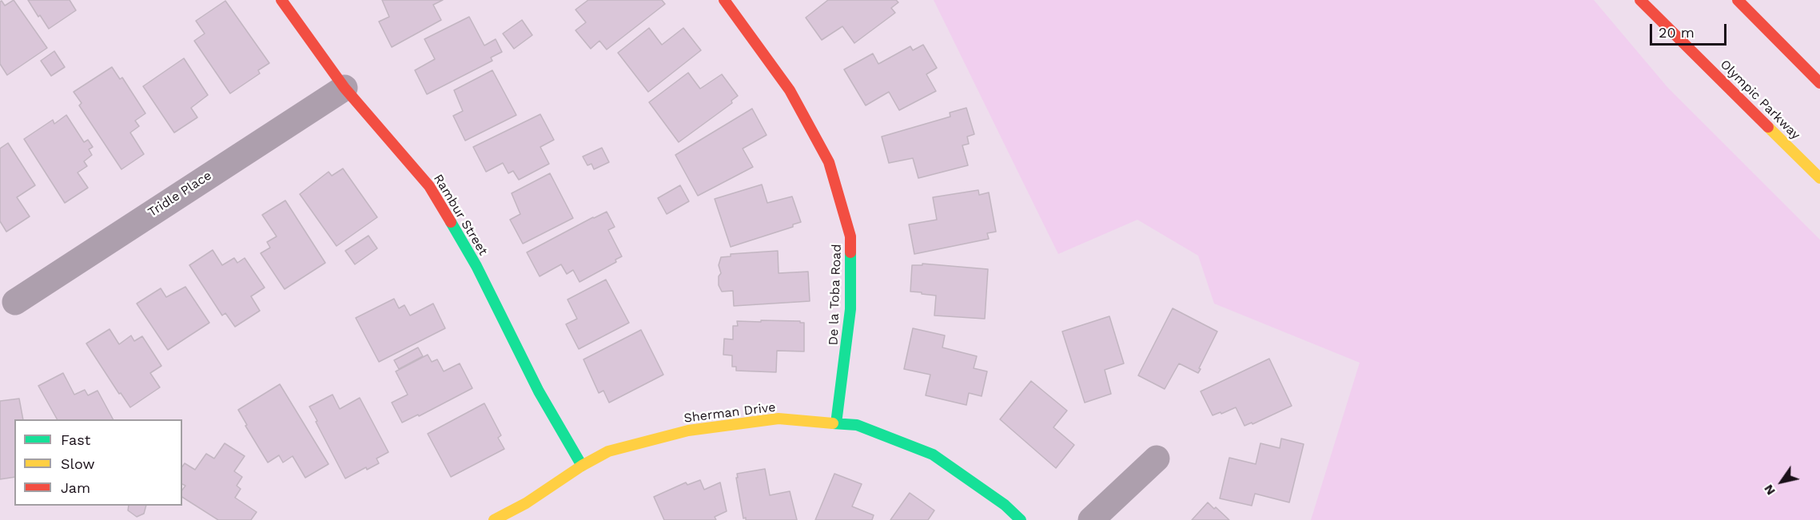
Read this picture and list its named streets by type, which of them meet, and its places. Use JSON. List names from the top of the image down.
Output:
{
  "streets": {
    "street": [
      "Olympic Parkway",
      "Tridle Place",
      "Rambur Street",
      "De la Toba Road",
      "Sherman Drive"
    ]
  },
  "crossings": [
    ["Tridle Place", "Rambur Street"],
    ["Rambur Street", "Sherman Drive"],
    ["De la Toba Road", "Sherman Drive"]
  ],
  "legend": ["Fast", "Slow", "Jam"],
  "scale_bar": "20 m",
  "north": "bottom left"
}
